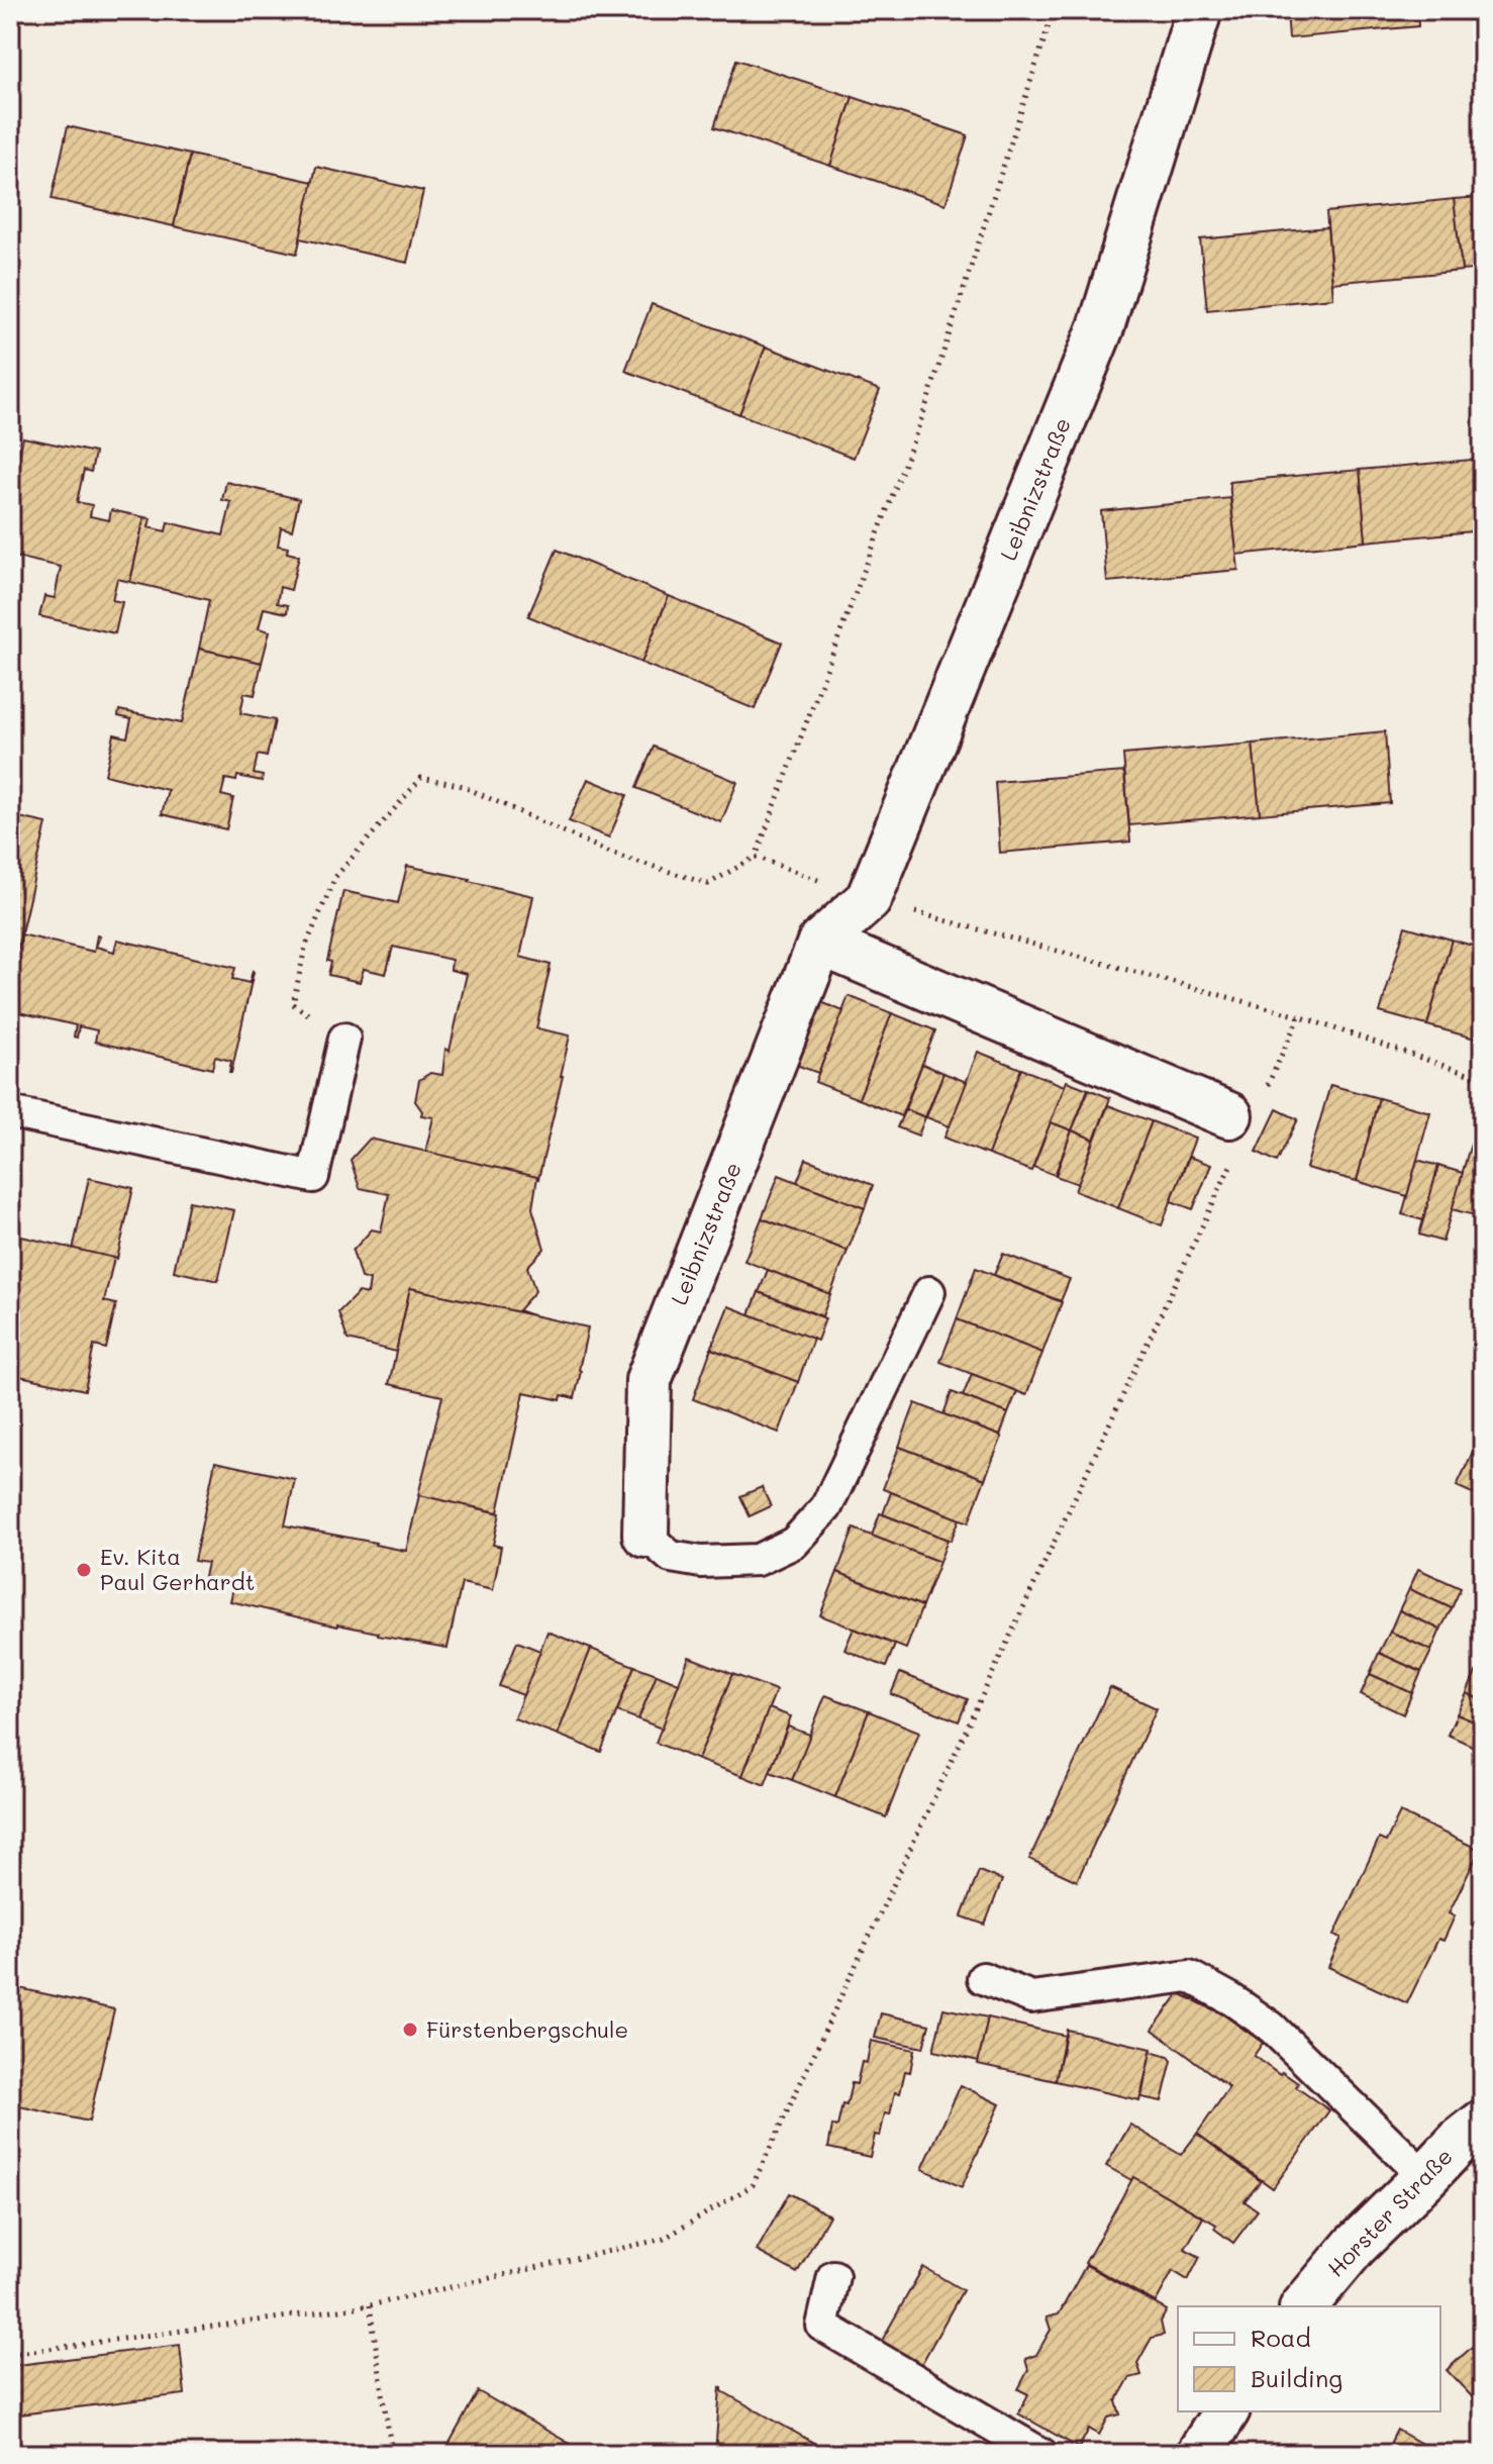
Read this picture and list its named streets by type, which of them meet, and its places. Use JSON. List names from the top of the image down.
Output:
{
  "streets": {
    "street": ["Leibnizstraße", "Horster Straße"]
  },
  "places": ["Ev. Kita Paul Gerhardt", "Fürstenbergschule"],
  "legend": ["Road", "Building"]
}
